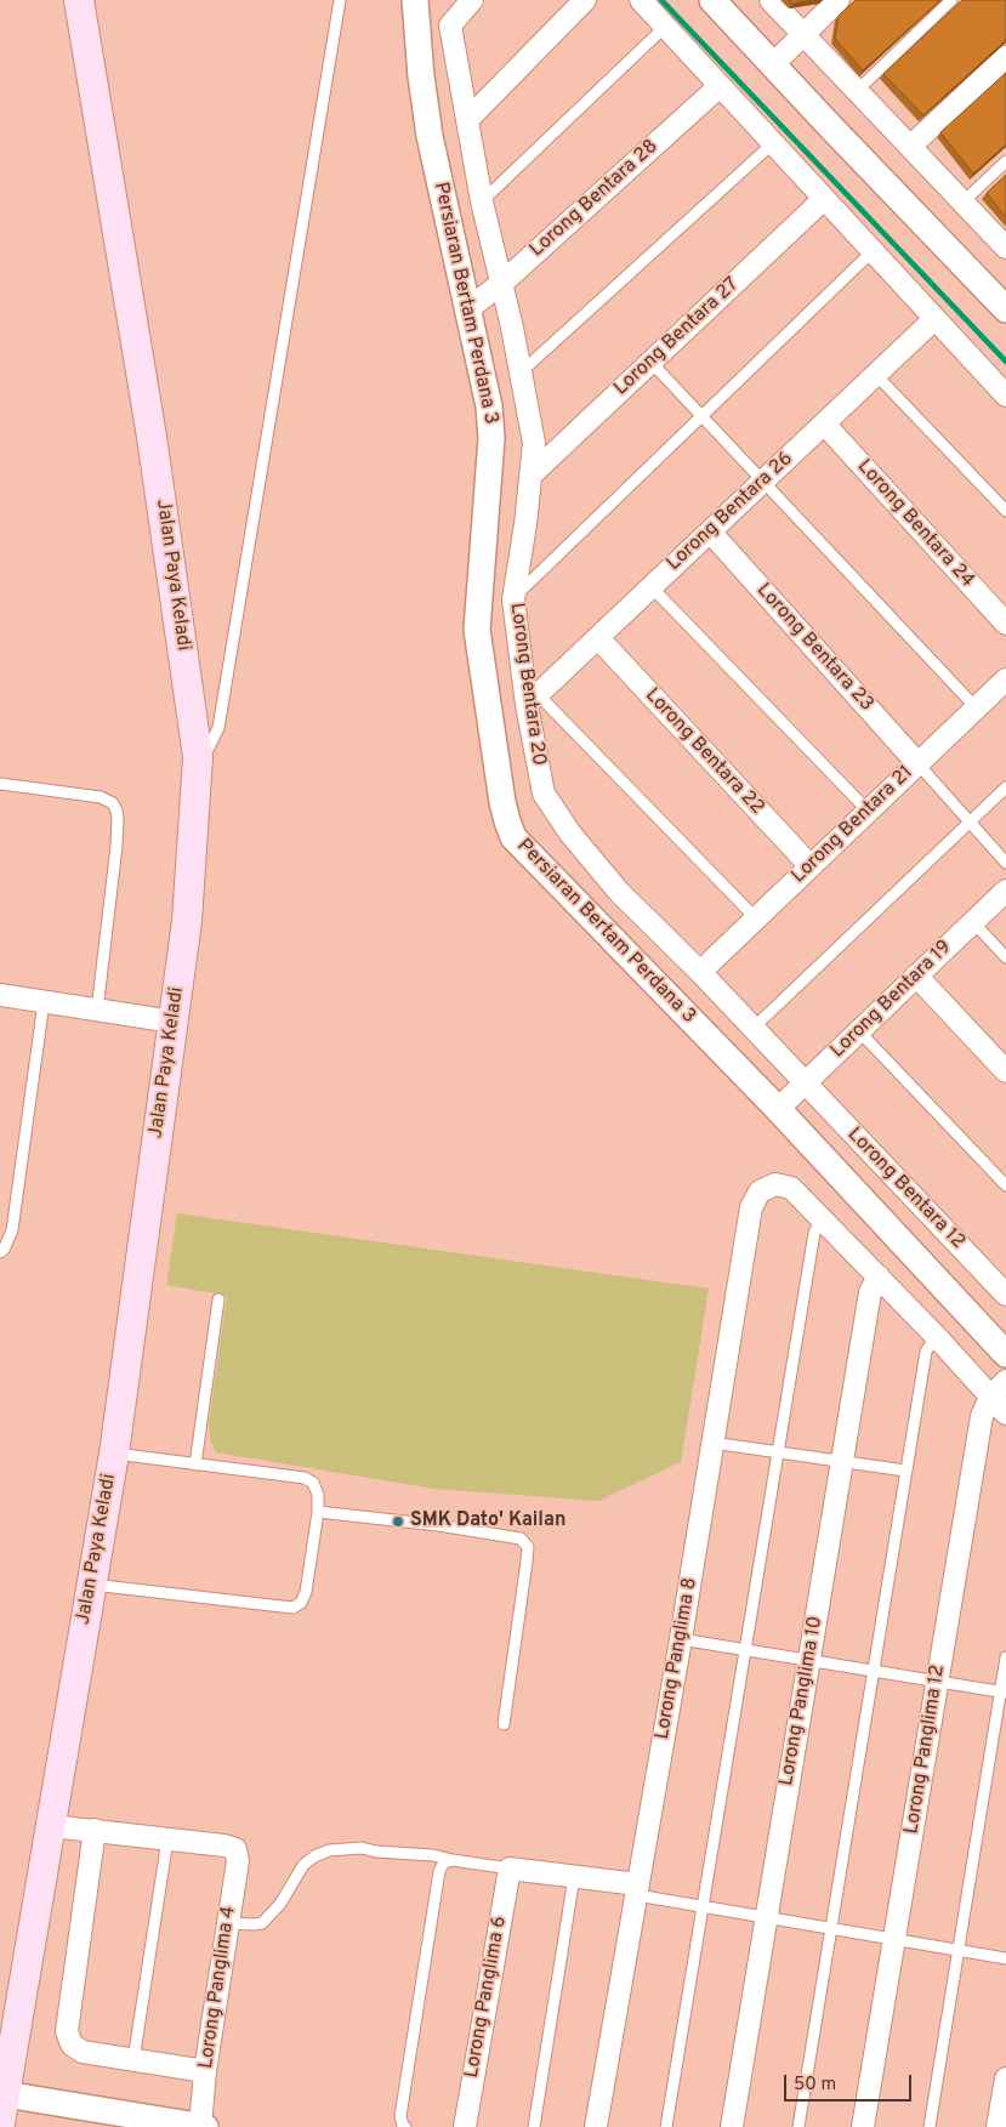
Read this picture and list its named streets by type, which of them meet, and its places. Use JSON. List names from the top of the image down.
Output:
{
  "streets": {
    "main road": ["Jalan Paya Keladi"],
    "street": [
      "Lorong Bentara 28",
      "Persiaran Bertam Perdana 3",
      "Lorong Bentara 27",
      "Lorong Bentara 26",
      "Lorong Bentara 24",
      "Lorong Bentara 23",
      "Lorong Bentara 20",
      "Lorong Bentara 22",
      "Lorong Bentara 21",
      "Lorong Bentara 19",
      "Lorong Bentara 12",
      "Lorong Panglima 8",
      "Lorong Panglima 10",
      "Lorong Panglima 12",
      "Lorong Panglima 4",
      "Lorong Panglima 6"
    ]
  },
  "crossings": [
    ["Lorong Bentara 28", "Persiaran Bertam Perdana 3"],
    ["Lorong Bentara 28", "Lorong Bentara 20"],
    ["Persiaran Bertam Perdana 3", "Lorong Bentara 19"],
    ["Lorong Bentara 27", "Lorong Bentara 20"],
    ["Lorong Bentara 26", "Lorong Bentara 24"],
    ["Lorong Bentara 26", "Lorong Bentara 23"],
    ["Lorong Bentara 26", "Lorong Bentara 20"],
    ["Lorong Bentara 26", "Lorong Bentara 22"],
    ["Lorong Bentara 23", "Lorong Bentara 21"],
    ["Lorong Bentara 20", "Lorong Bentara 21"],
    ["Lorong Bentara 20", "Lorong Bentara 19"],
    ["Lorong Bentara 20", "Lorong Bentara 12"],
    ["Lorong Bentara 22", "Lorong Bentara 21"],
    ["Lorong Bentara 19", "Lorong Bentara 12"]
  ],
  "places": ["SMK Dato' Kailan"],
  "scale_bar": "50 m"
}
